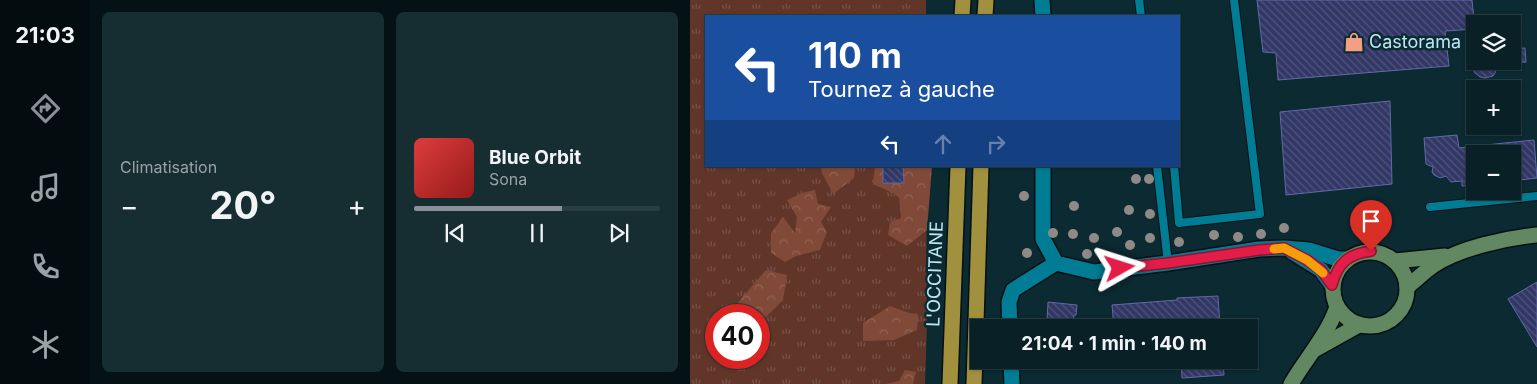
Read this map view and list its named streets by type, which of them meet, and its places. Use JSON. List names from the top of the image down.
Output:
{
  "streets": {
    "highway": ["L'OCCITANE"]
  },
  "places": {
    "shop": ["Castorama"]
  },
  "page": {
    "tabs": "21:03",
    "tile": "Climatisation",
    "map_buttons": ["+", "−"],
    "turn": ["110 m", "Tournez à gauche"],
    "song": ["Blue Orbit", "Sona"],
    "heat": ["−", "20°", "+"],
    "limit": "40",
    "trip": "21:04 · 1 min · 140 m"
  }
}
